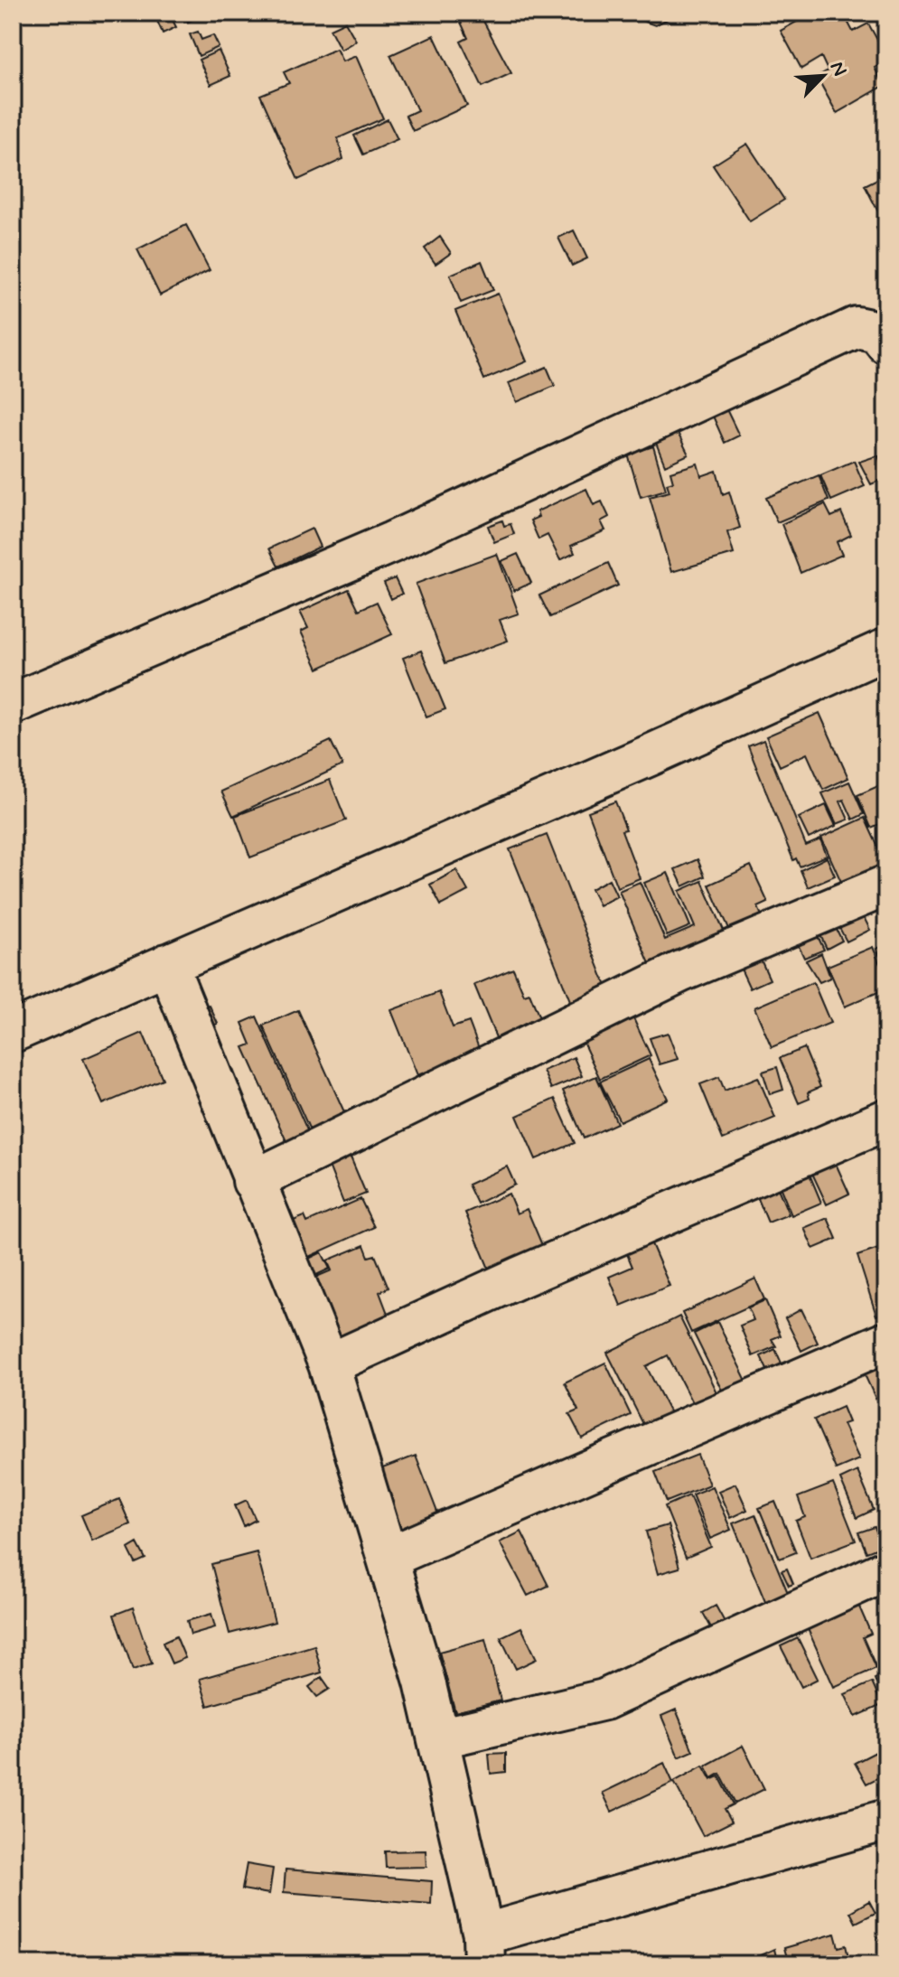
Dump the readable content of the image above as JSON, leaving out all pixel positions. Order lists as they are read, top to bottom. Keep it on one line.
{"north":"top right"}
